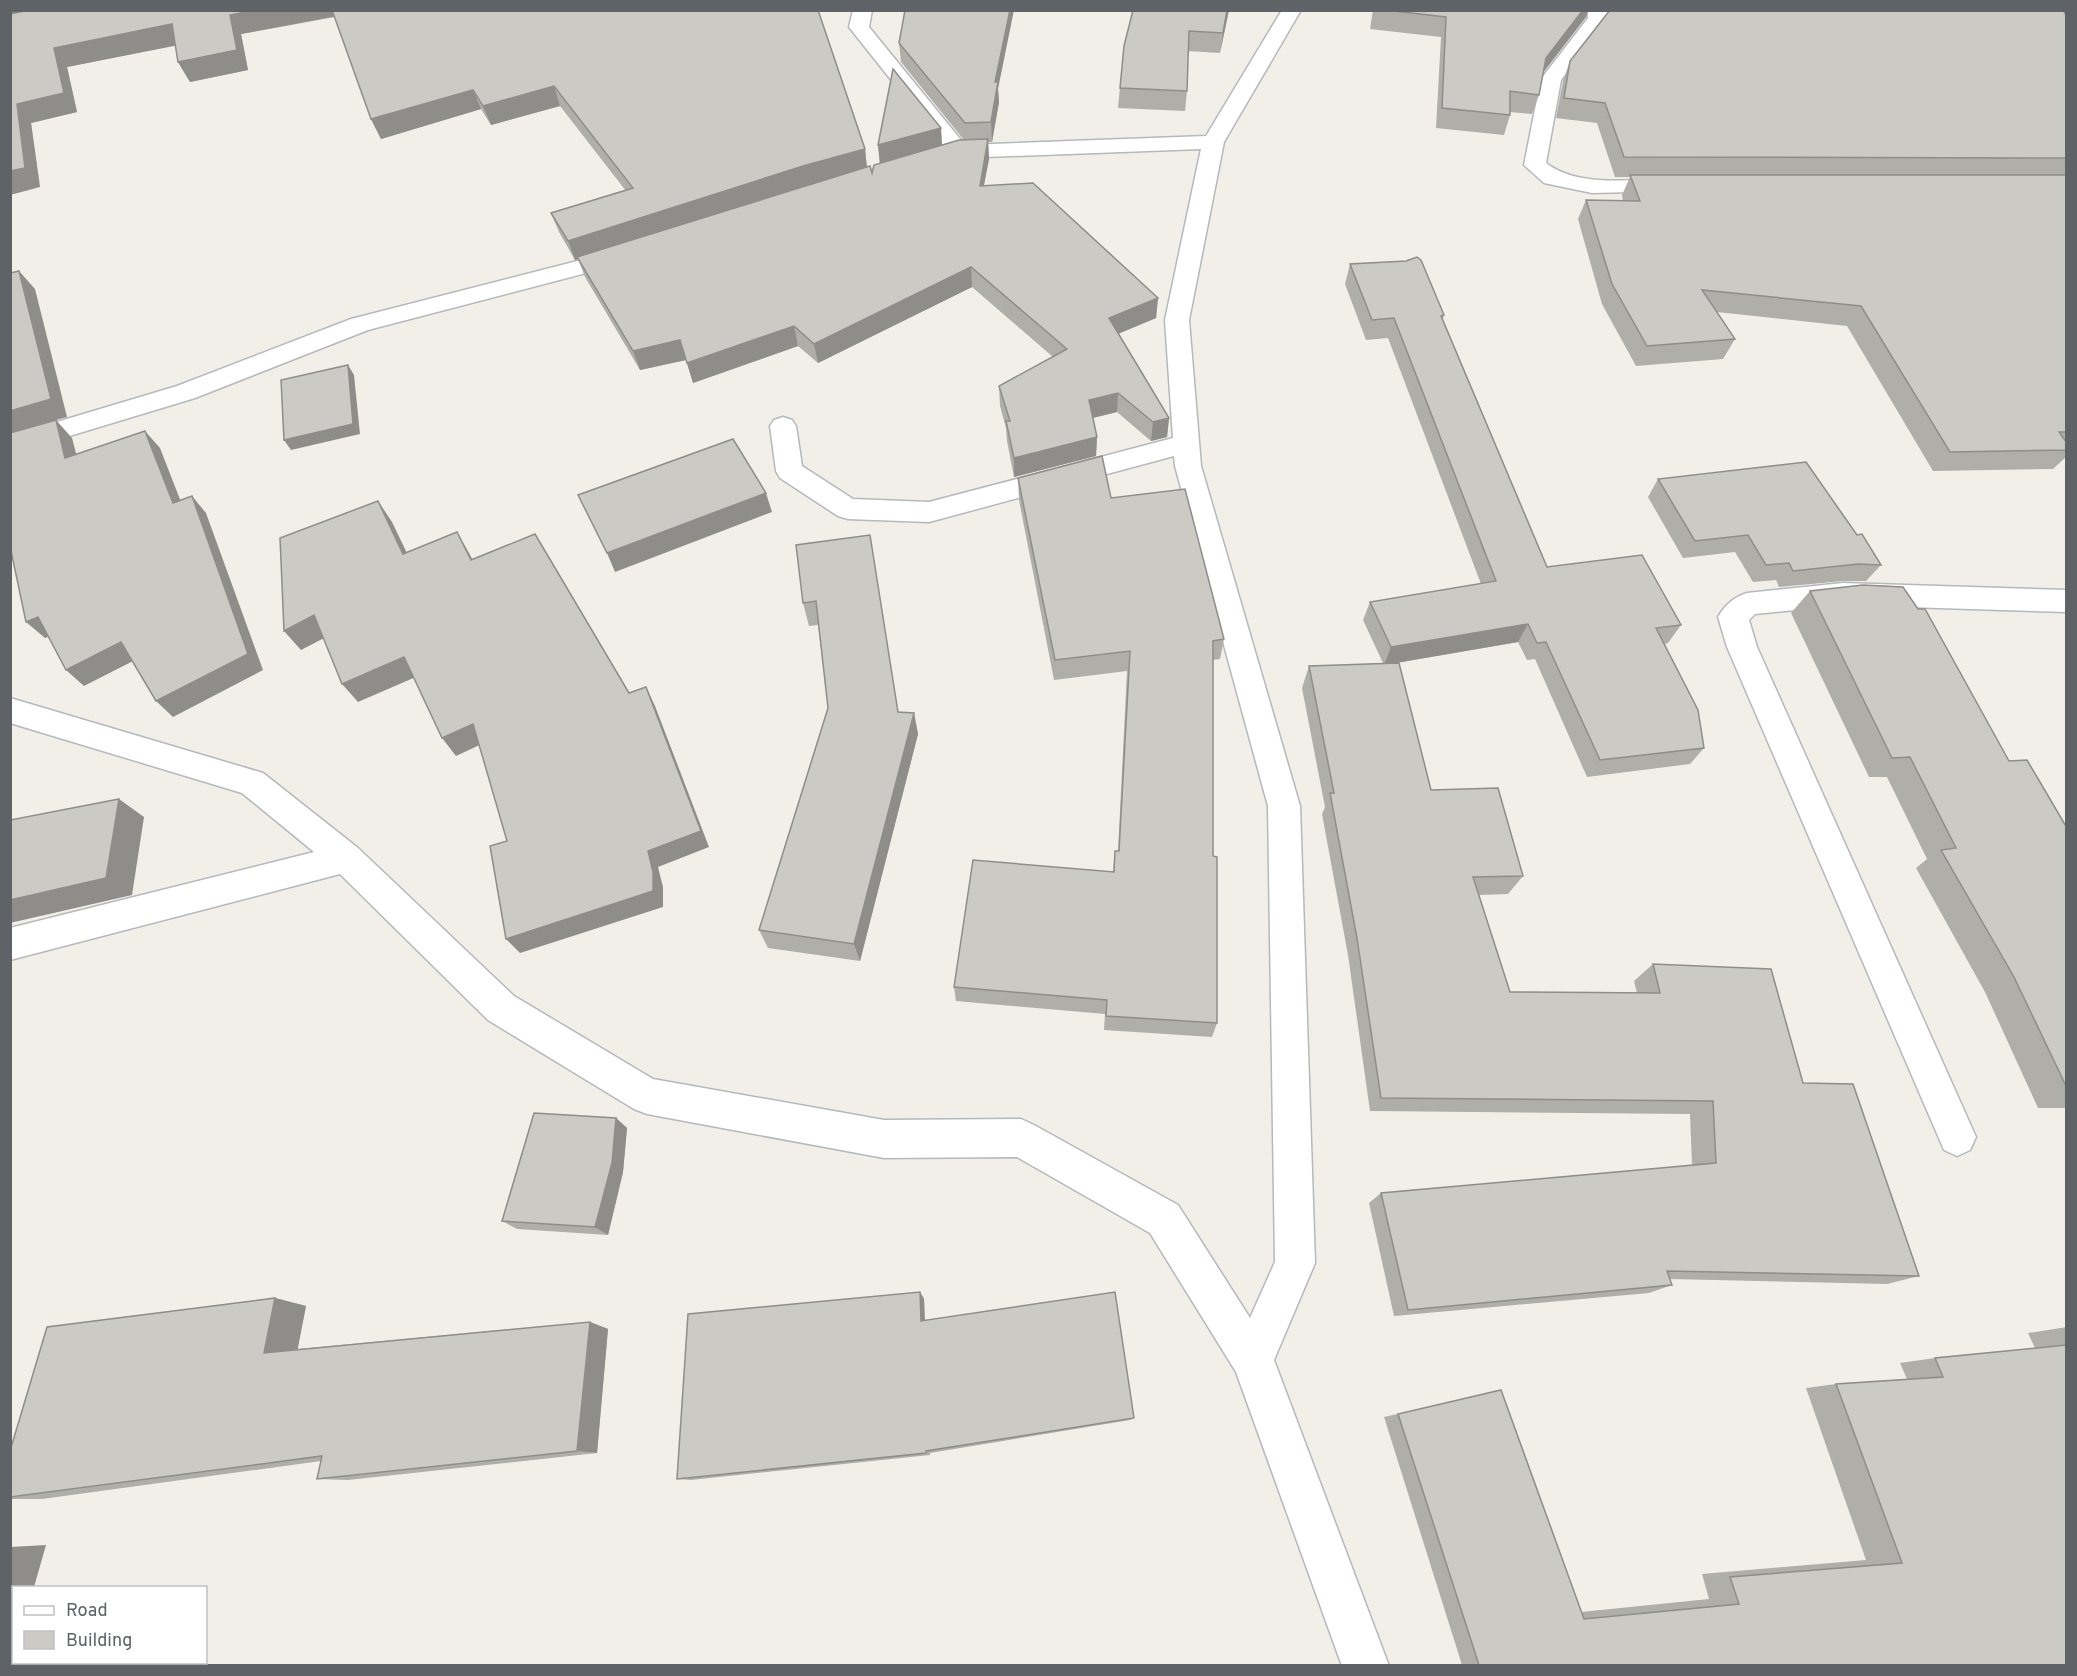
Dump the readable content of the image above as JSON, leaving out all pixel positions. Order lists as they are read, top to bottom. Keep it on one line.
{"legend":["Road","Building"]}
